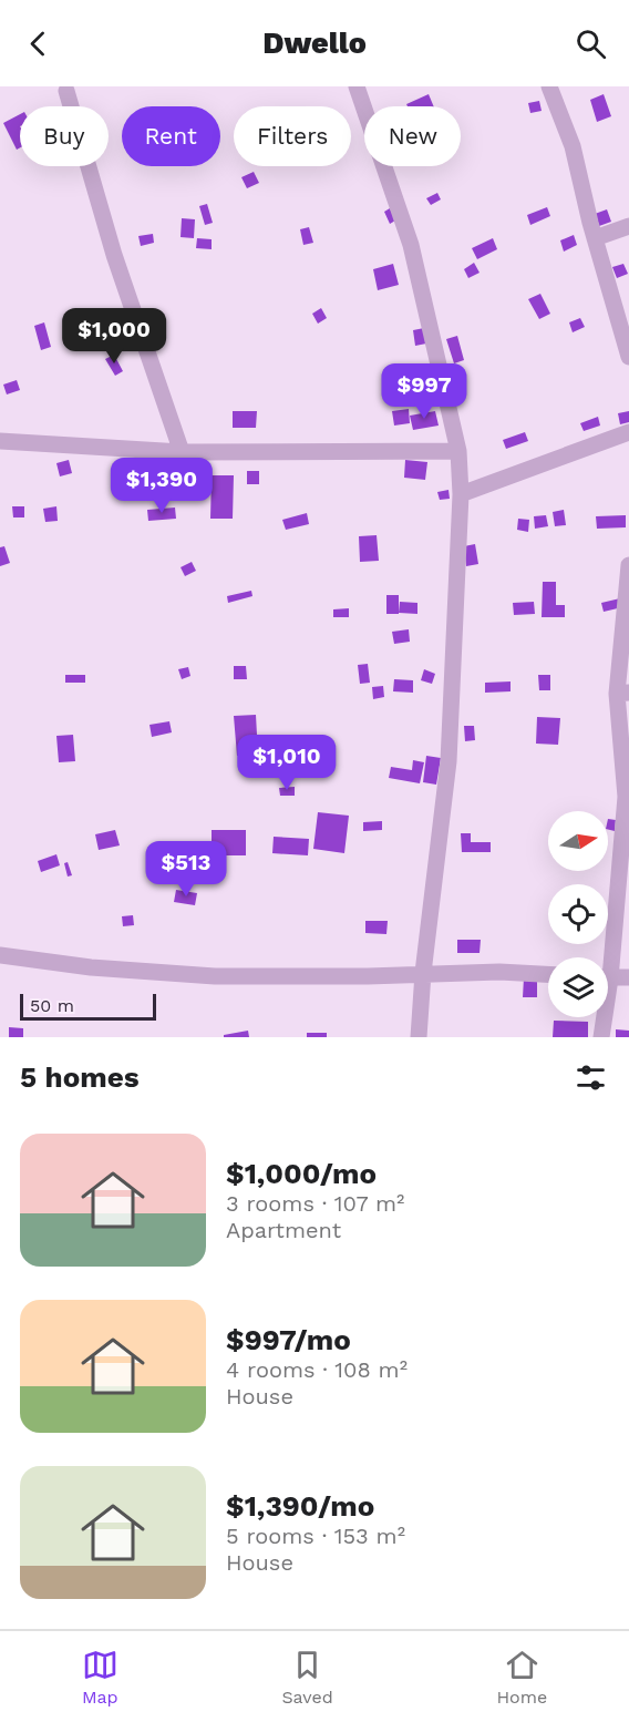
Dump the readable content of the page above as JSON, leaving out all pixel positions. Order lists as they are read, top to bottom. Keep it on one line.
{"scale_bar":"50 m","north":"right","page":{"header":"Dwello","chip":["Buy","Rent","Filters","New"],"price":["$1,000","$997","$1,390","$1,010","$513"],"scale":"50 m","heading":"5 homes","list":[{"name":"$1,000/mo","note":"3 rooms · 107 m² · Apartment"},{"name":"$997/mo","note":"4 rooms · 108 m² · House"},{"name":"$1,390/mo","note":"5 rooms · 153 m² · House"}],"tabs":["Map","Saved","Home"]}}
